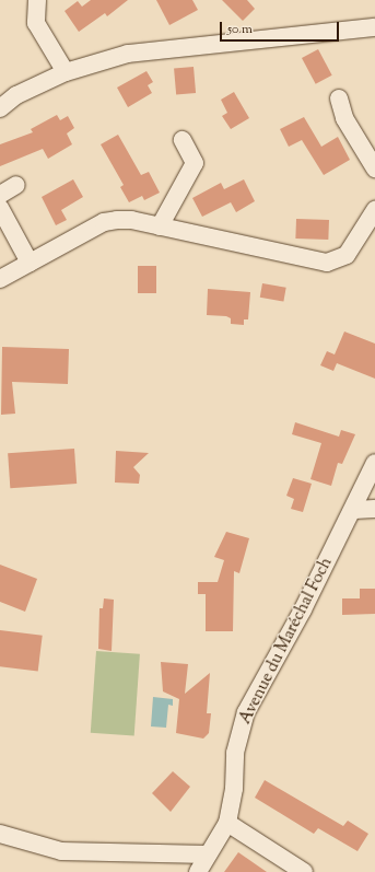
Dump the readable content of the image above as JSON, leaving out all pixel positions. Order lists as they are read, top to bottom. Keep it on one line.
{"streets":{"street":["Avenue du Maréchal Foch"]},"scale_bar":"50 m"}
